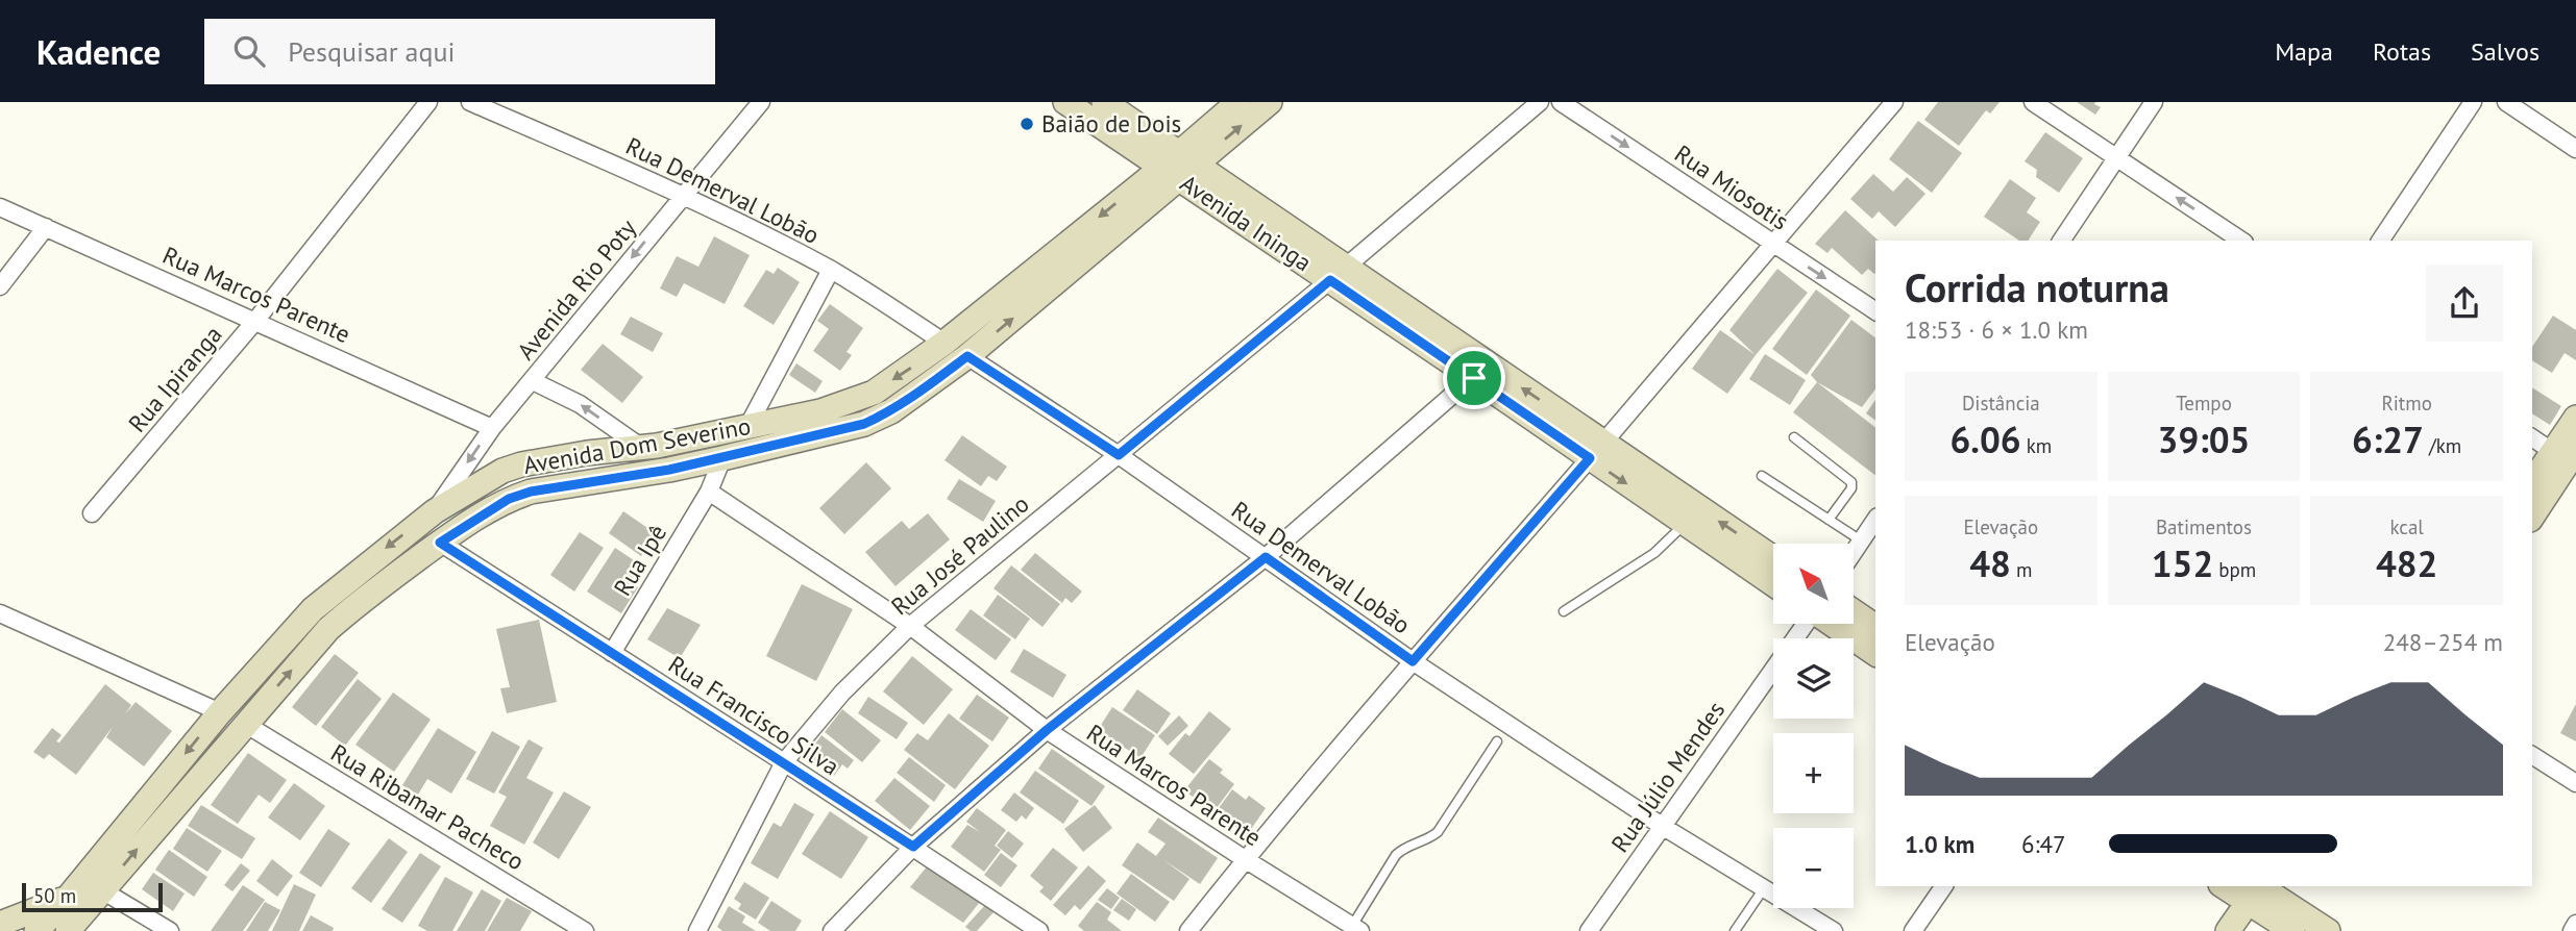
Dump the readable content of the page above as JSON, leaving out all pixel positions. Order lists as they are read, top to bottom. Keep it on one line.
{"streets":{"main road":["Avenida Ininga","Avenida Dom Severino"],"street":["Rua Miosotis","Rua Demerval Lobão","Avenida Rio Poty","Rua Marcos Parente","Rua Ipiranga","Rua José Paulino","Rua Ipê","Rua Francisco Silva","Rua Júlio Mendes","Rua Ribamar Pacheco"]},"crossings":[["Rua Demerval Lobão","Avenida Rio Poty"],["Rua Demerval Lobão","Avenida Dom Severino"],["Rua Demerval Lobão","Rua José Paulino"],["Rua Demerval Lobão","Rua Júlio Mendes"],["Avenida Ininga","Avenida Dom Severino"],["Avenida Ininga","Rua José Paulino"],["Avenida Rio Poty","Rua Marcos Parente"],["Avenida Rio Poty","Avenida Dom Severino"],["Rua Marcos Parente","Rua Ipiranga"],["Rua Marcos Parente","Rua José Paulino"],["Rua Marcos Parente","Rua Ipê"],["Avenida Dom Severino","Rua Francisco Silva"],["Avenida Dom Severino","Rua Ribamar Pacheco"],["Rua José Paulino","Rua Francisco Silva"],["Rua Ipê","Rua Francisco Silva"]],"one_way":["Rua Miosotis","Avenida Rio Poty"],"places":["Baião de Dois"],"scale_bar":"50 m","north":"top left","page":{"header":"Kadence","search":"Pesquisar aqui","nav":["Mapa","Rotas","Salvos"],"heading":["Corrida noturna","18:53 · 6 × 1.0 km"],"stats":[["Distância","6.06 km"],["Tempo","39:05"],["Ritmo","6:27 /km"],["Elevação","48 m"],["Batimentos","152 bpm"],["kcal","482"]],"map_buttons":["+","−"],"chart":["Elevação","248–254 m"],"list":[{"name":"1.0 km","note":"6:47"}],"scale":"50 m"}}
